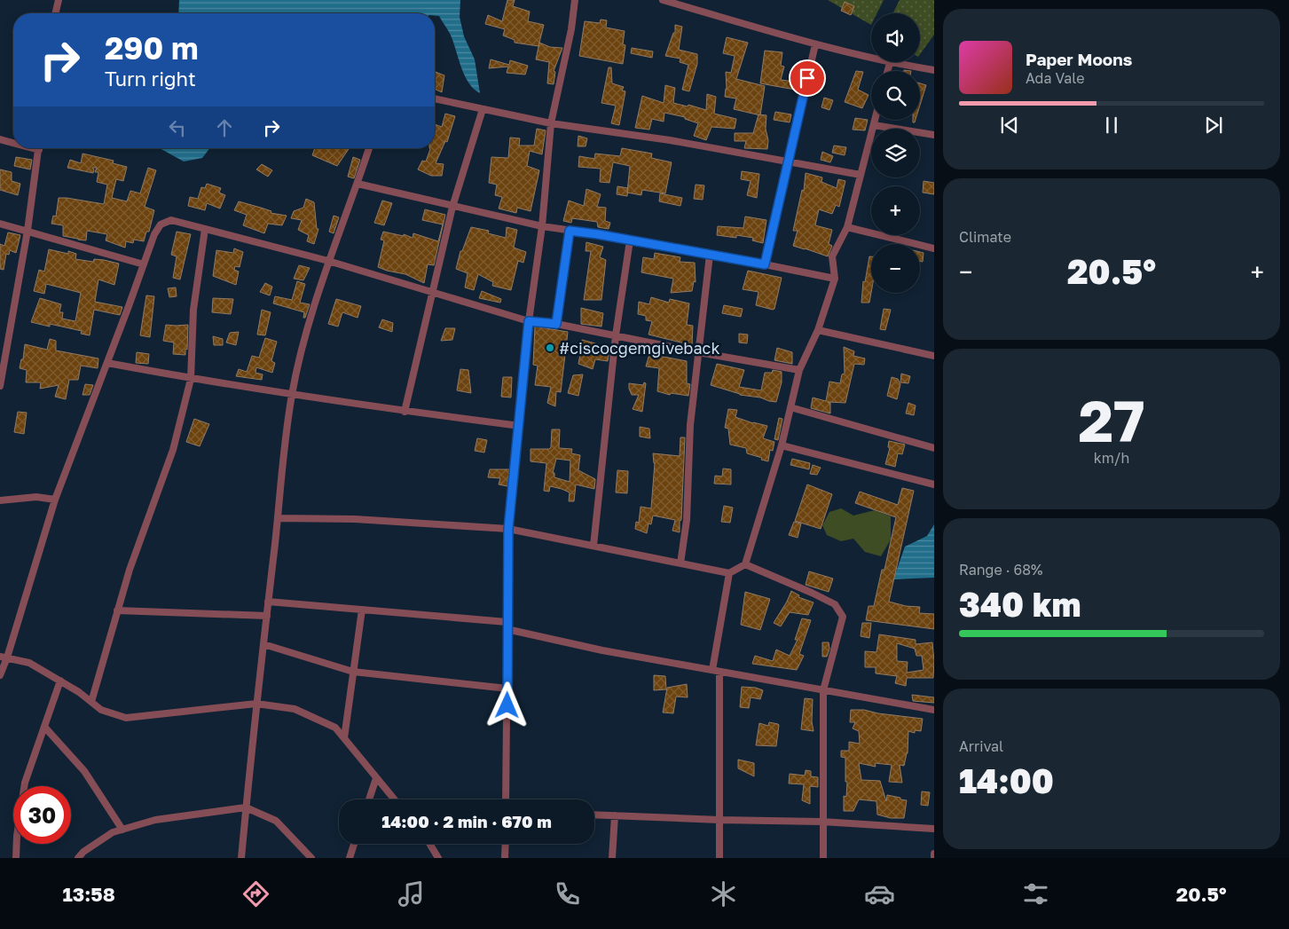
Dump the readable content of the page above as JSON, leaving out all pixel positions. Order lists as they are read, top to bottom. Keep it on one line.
{"places":["#ciscocgemgiveback"],"page":{"map_buttons":["+","−"],"turn":["290 m","Turn right"],"song":["Paper Moons","Ada Vale"],"tile":["Climate",["27","km/h"],["Range · 68%","340 km"],["Arrival","14:00"]],"heat":["−","20.5°","+"],"limit":"30","trip":"14:00 · 2 min · 670 m","tabs":["13:58","20.5°"]}}
